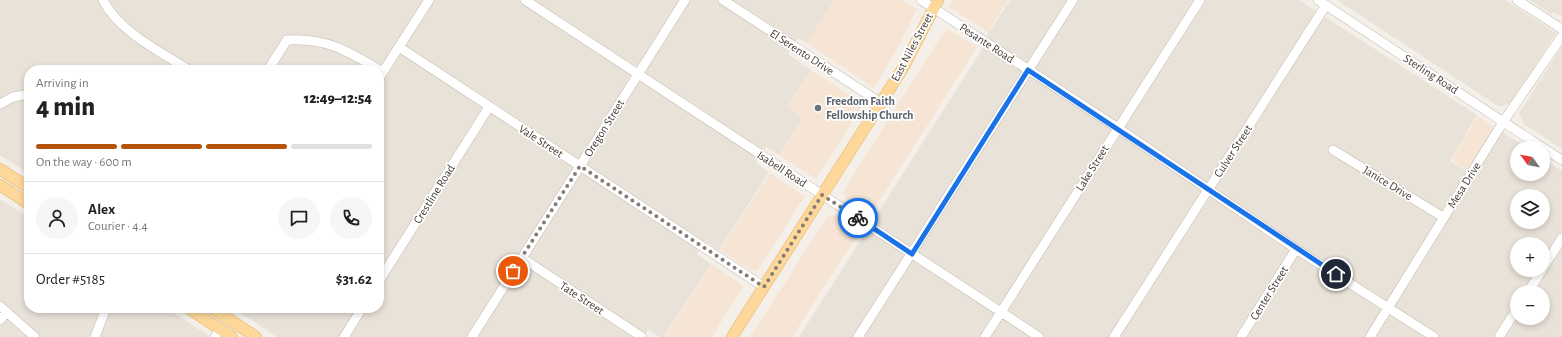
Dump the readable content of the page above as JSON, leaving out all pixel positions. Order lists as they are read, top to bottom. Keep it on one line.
{"streets":{"main road":["East Niles Street"],"street":["Pesante Road","El Serento Drive","Sterling Road","Oregon Street","Vale Street","Culver Street","Lake Street","Isabell Road","Janice Drive","Mesa Drive","Crestline Road","Center Street","Tate Street"]},"crossings":[["Pesante Road","East Niles Street"],["Pesante Road","Culver Street"],["Pesante Road","Lake Street"],["Pesante Road","Mesa Drive"],["Pesante Road","Center Street"],["East Niles Street","El Serento Drive"],["East Niles Street","Vale Street"],["East Niles Street","Isabell Road"],["Sterling Road","Culver Street"],["Sterling Road","Mesa Drive"],["Oregon Street","Vale Street"],["Oregon Street","Isabell Road"],["Oregon Street","Tate Street"],["Vale Street","Crestline Road"],["Lake Street","Isabell Road"],["Janice Drive","Mesa Drive"]],"places":["Freedom Faith Fellowship Church"],"north":"top left","page":{"heading":["4 min","Arriving in","12:49–12:54"],"panel":["Alex","Courier · 4.4","Order #5185","$31.62"],"bar":"On the way · 600 m","map_buttons":["+","−"]}}
